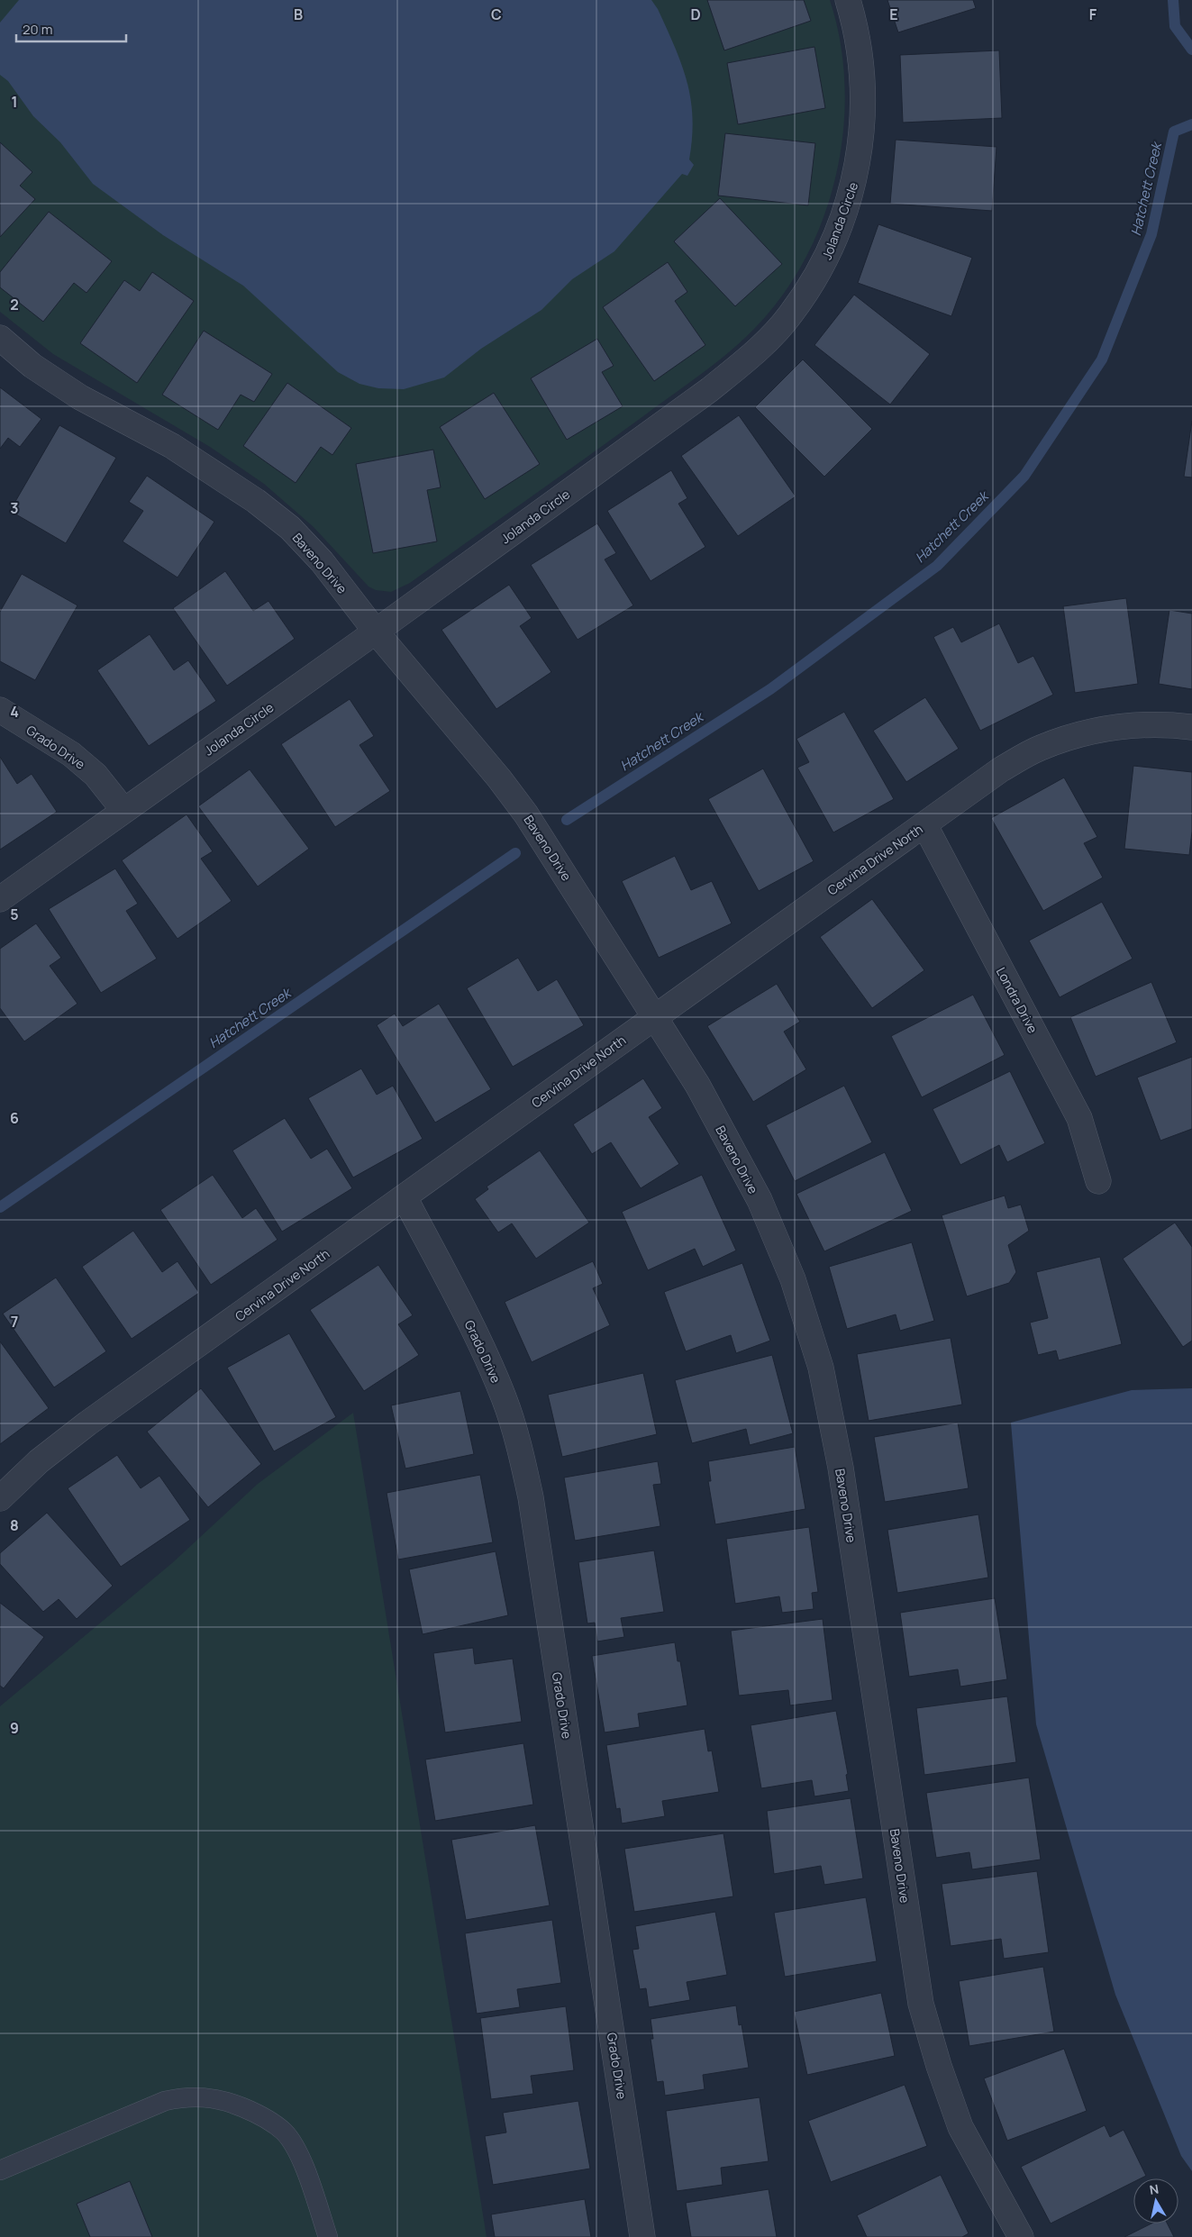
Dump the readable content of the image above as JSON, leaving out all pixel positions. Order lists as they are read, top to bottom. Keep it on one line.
{"streets":{"street":["Jolanda Circle","Baveno Drive","Grado Drive","Cervina Drive North","Londra Drive"]},"crossings":[["Jolanda Circle","Baveno Drive"],["Jolanda Circle","Grado Drive"],["Baveno Drive","Cervina Drive North"],["Grado Drive","Cervina Drive North"],["Cervina Drive North","Londra Drive"]],"water":["Hatchett Creek"],"scale_bar":"20 m","north":"top","grid":{"columns":["B","C","D","E","F"],"rows":["1","2","3","4","5","6","7","8","9"]}}
